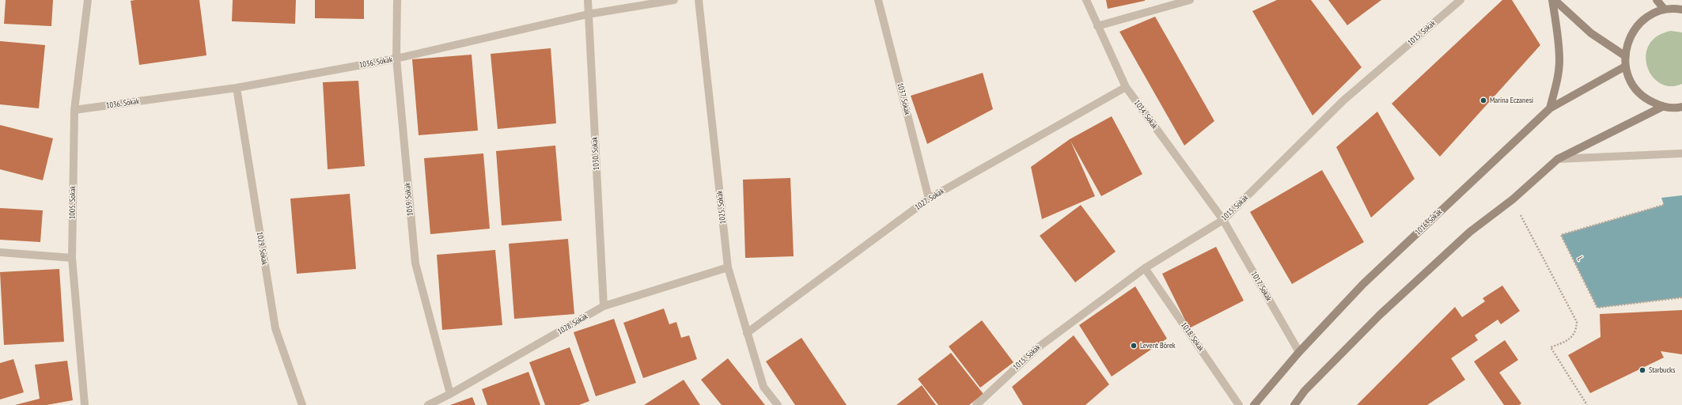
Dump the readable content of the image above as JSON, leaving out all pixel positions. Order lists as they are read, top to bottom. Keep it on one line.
{"streets":{"main road":["1016. Sokak"],"street":["1015. Sokak","1036. Sokak","1037. Sokak","1034. Sokak","1030. Sokak","1059. Sokak","1027. Sokak","1005. Sokak","1025. Sokak","1029. Sokak","1017. Sokak","1028. Sokak","1018. Sokak"],"path":["L"]},"crossings":[["1015. Sokak","1034. Sokak"],["1015. Sokak","1017. Sokak"],["1015. Sokak","1018. Sokak"],["1036. Sokak","1030. Sokak"],["1036. Sokak","1059. Sokak"],["1036. Sokak","1005. Sokak"],["1036. Sokak","1029. Sokak"],["1037. Sokak","1027. Sokak"],["1034. Sokak","1027. Sokak"],["1034. Sokak","1017. Sokak"],["1030. Sokak","1028. Sokak"],["1059. Sokak","1028. Sokak"],["1027. Sokak","1025. Sokak"],["1025. Sokak","1028. Sokak"],["1016. Sokak","1017. Sokak"]],"places":["Marina Eczanesi","Levent Börek","Starbucks"]}
